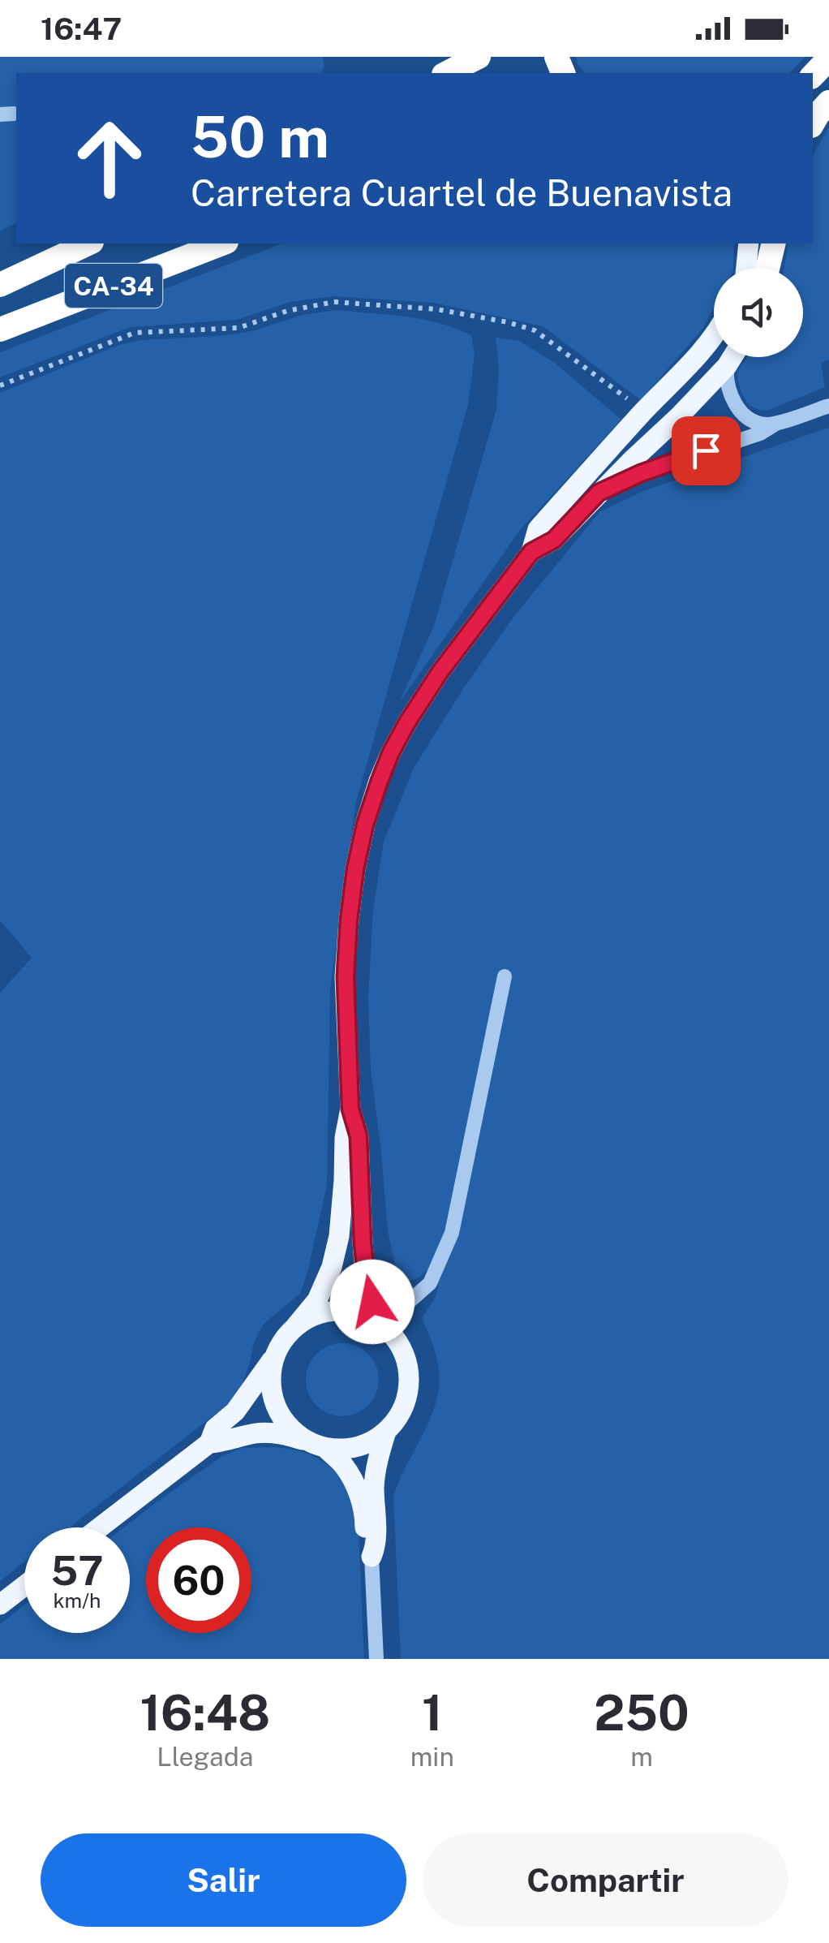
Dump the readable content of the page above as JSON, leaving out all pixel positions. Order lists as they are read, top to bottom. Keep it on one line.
{"streets":{"highway":["CA-34"]},"page":{"status":"16:47","turn":["50 m","Carretera Cuartel de Buenavista"],"speed":"57 km/h","limit":"60","eta":["16:48","Llegada","1","min","250","m"],"buttons":["Salir","Compartir"]}}
